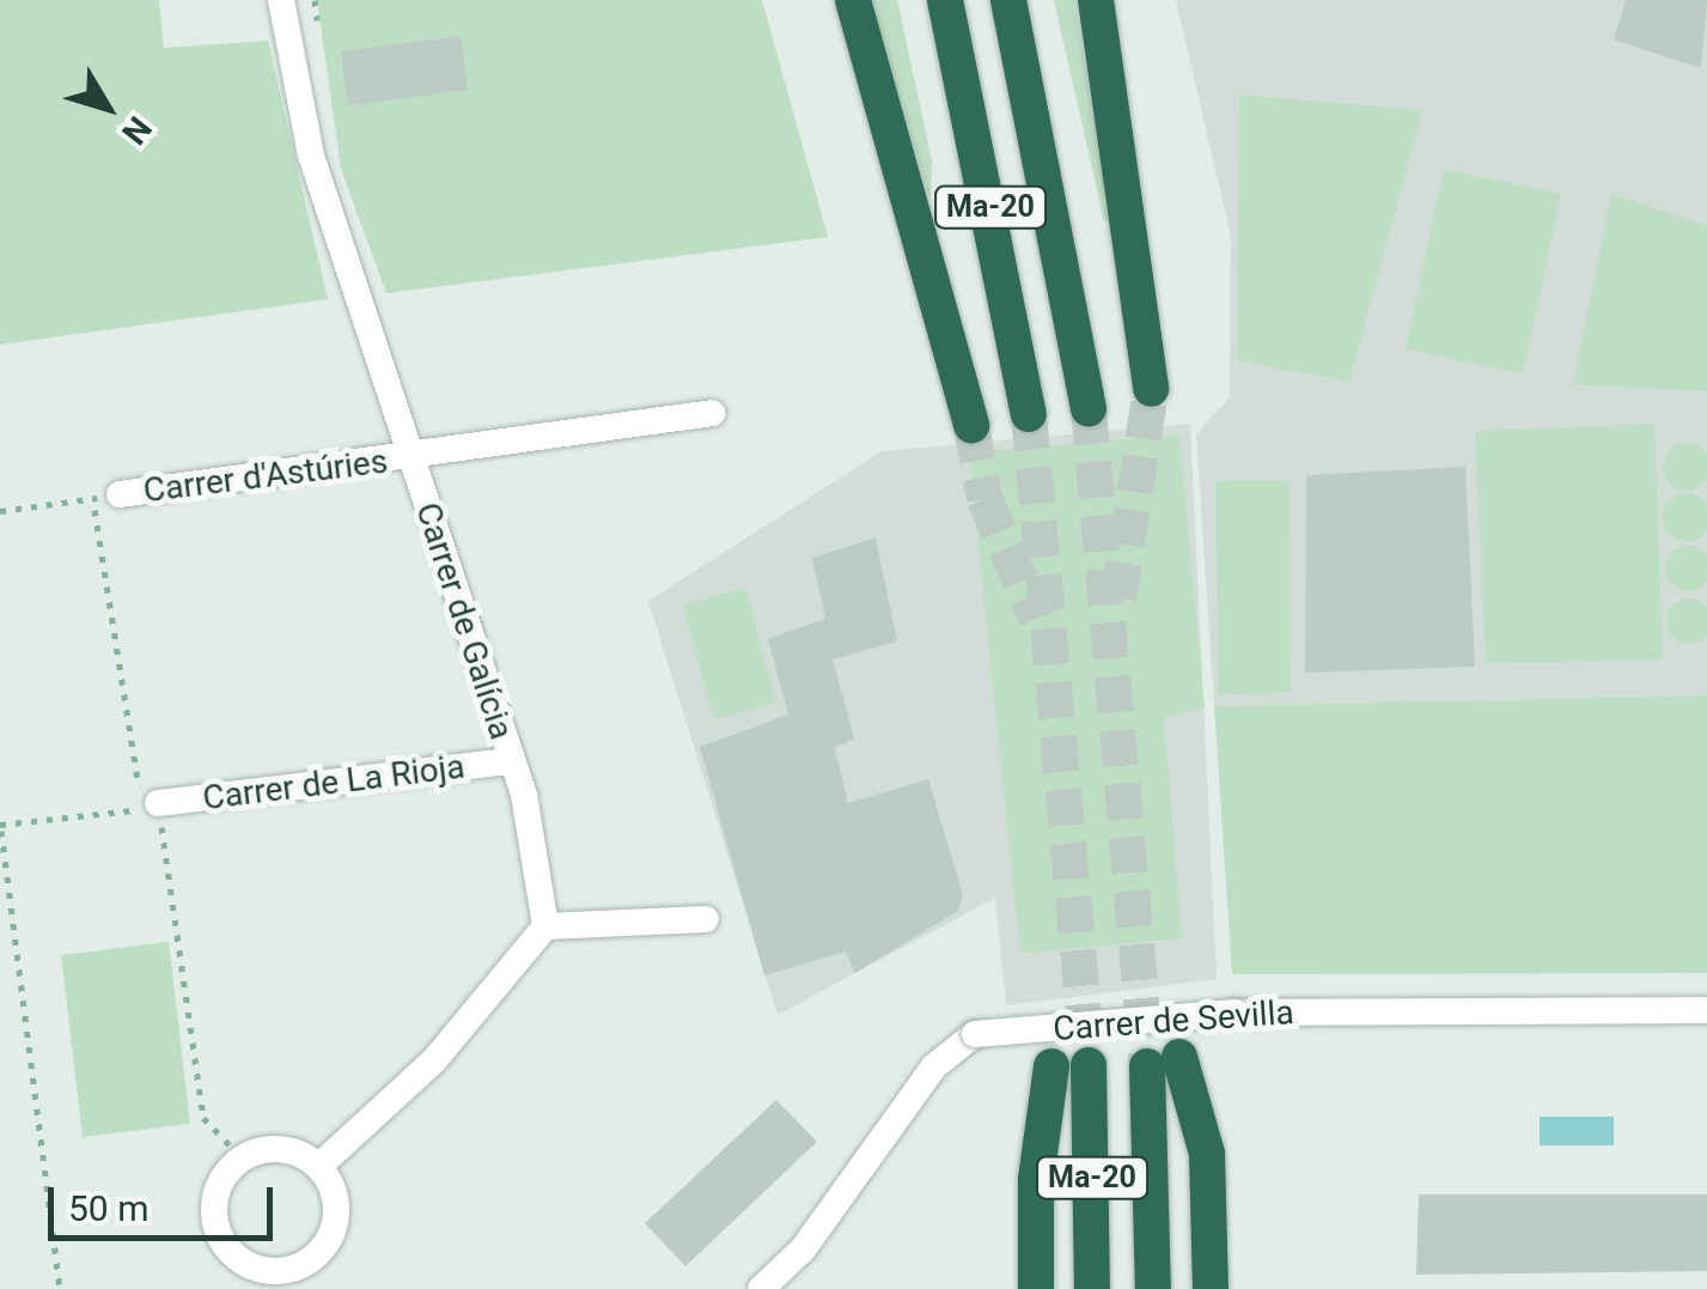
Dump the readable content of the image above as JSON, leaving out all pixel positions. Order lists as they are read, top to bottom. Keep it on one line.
{"streets":{"highway":["Ma-20"],"street":["Carrer d'Astúries","Carrer de Galícia","Carrer de La Rioja","Carrer de Sevilla"]},"crossings":[["Carrer d'Astúries","Carrer de Galícia"],["Carrer de Galícia","Carrer de La Rioja"]],"scale_bar":"50 m","north":"bottom right"}
